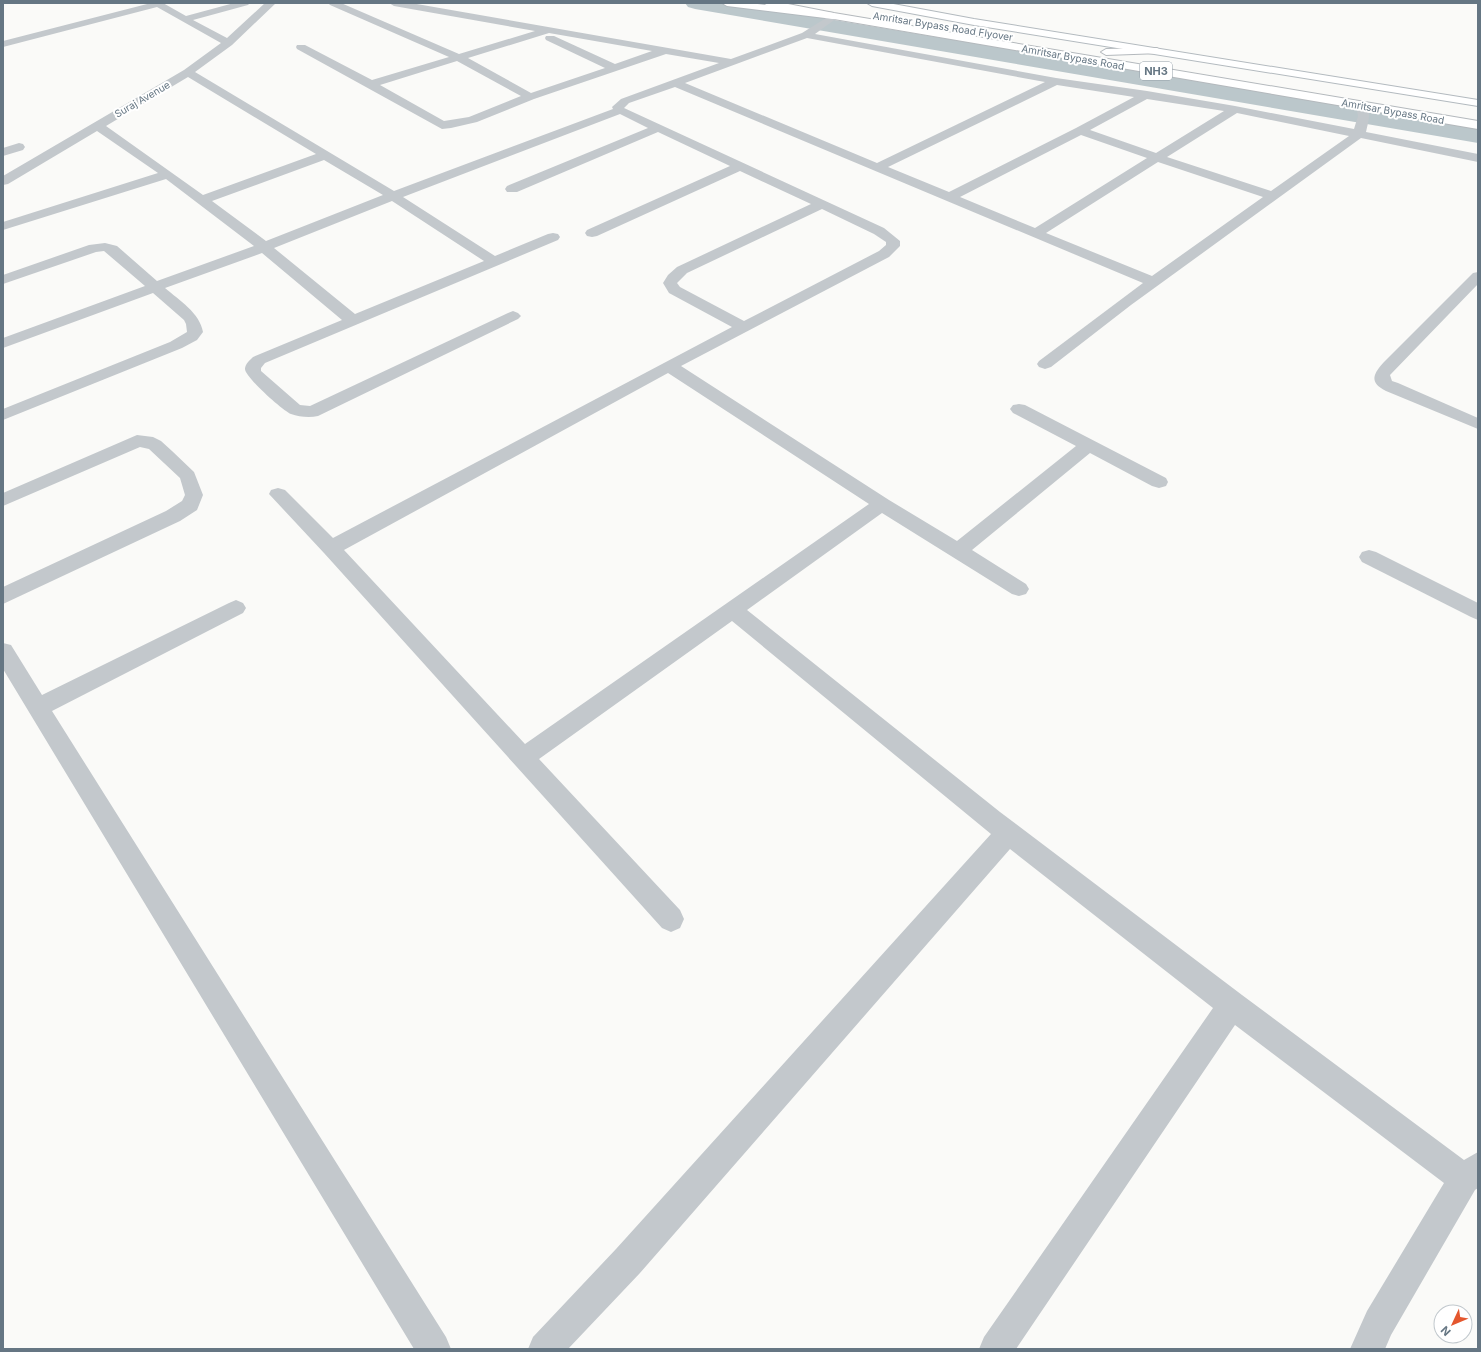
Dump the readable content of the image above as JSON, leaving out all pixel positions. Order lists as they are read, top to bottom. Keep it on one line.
{"streets":{"main road":["Amritsar Bypass Road Flyover","Amritsar Bypass Road","NH3"],"street":["Suraj Avenue"]},"crossings":[["Amritsar Bypass Road Flyover","Amritsar Bypass Road"],["Amritsar Bypass Road","NH3"]],"north":"bottom left"}
